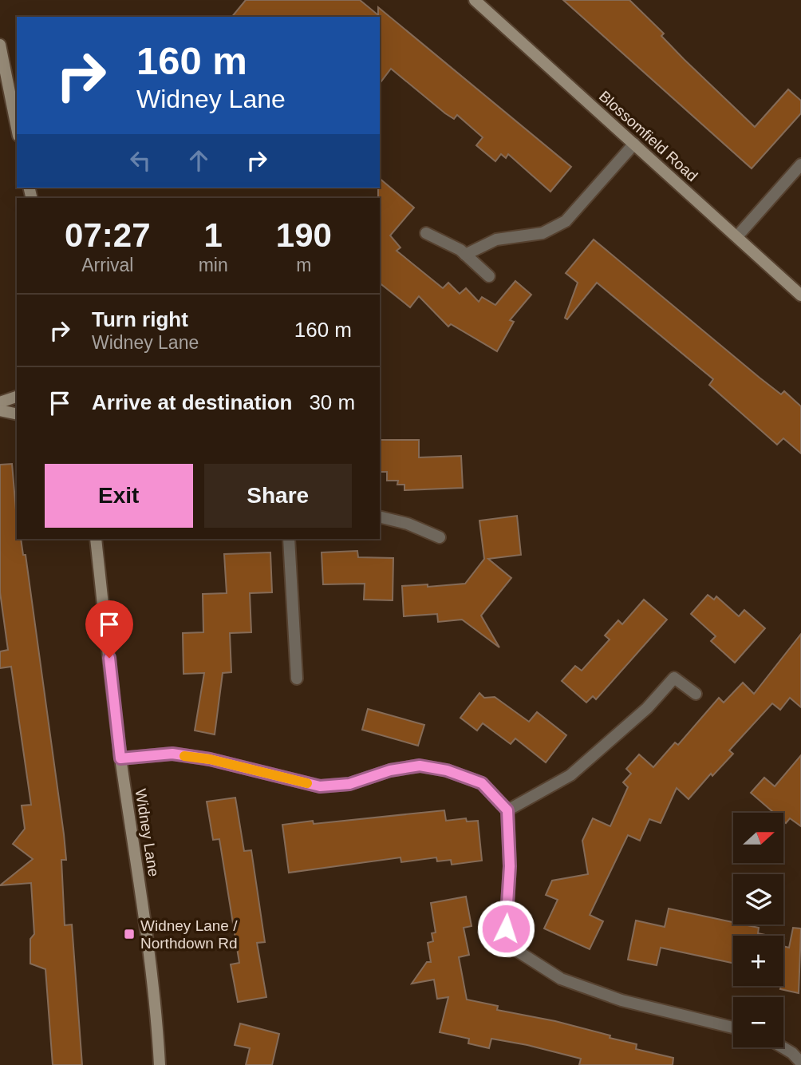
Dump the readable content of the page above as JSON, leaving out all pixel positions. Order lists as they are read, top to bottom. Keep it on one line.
{"streets":{"street":["Blossomfield Road","Widney Lane"]},"places":{"transit":["Widney Lane / Northdown Rd"]},"north":"right","page":{"turn":["160 m","Widney Lane"],"eta":["07:27","Arrival","1","min","190","m"],"list":[{"name":"Turn right","note":"Widney Lane","value":"160 m"},{"name":"Arrive at destination","value":"30 m"}],"buttons":["Exit","Share"],"map_buttons":["+","−"]}}
